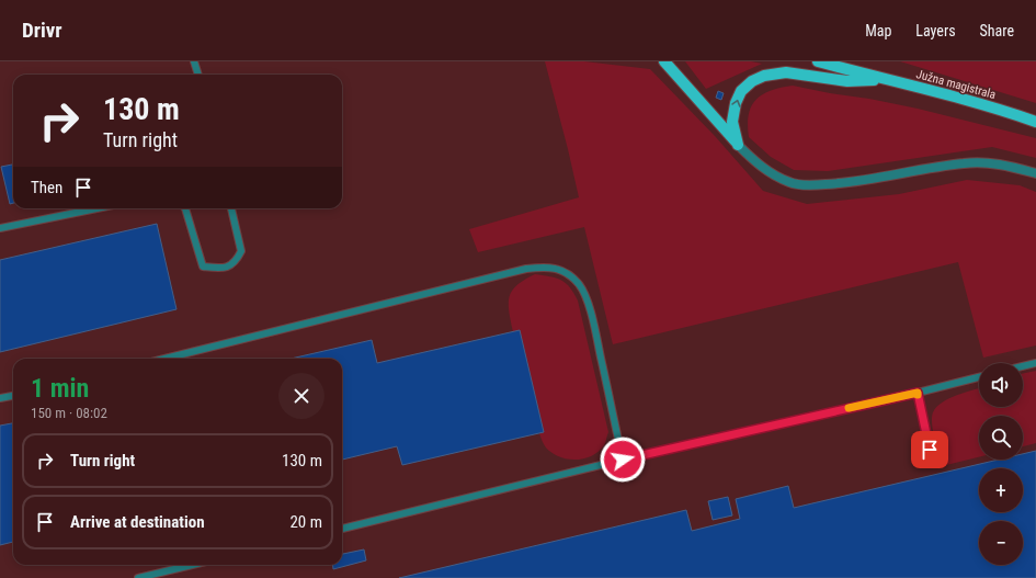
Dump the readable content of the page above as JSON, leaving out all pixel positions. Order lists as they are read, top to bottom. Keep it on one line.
{"streets":{"main road":["Južna magistrala"]},"page":{"header":"Drivr","nav":["Map","Layers","Share"],"turn":["130 m","Turn right"],"then":"Then","heading":["1 min","150 m · 08:02"],"map_buttons":["+","−"],"list":[{"name":"Turn right","value":"130 m"},{"name":"Arrive at destination","value":"20 m"}]}}
